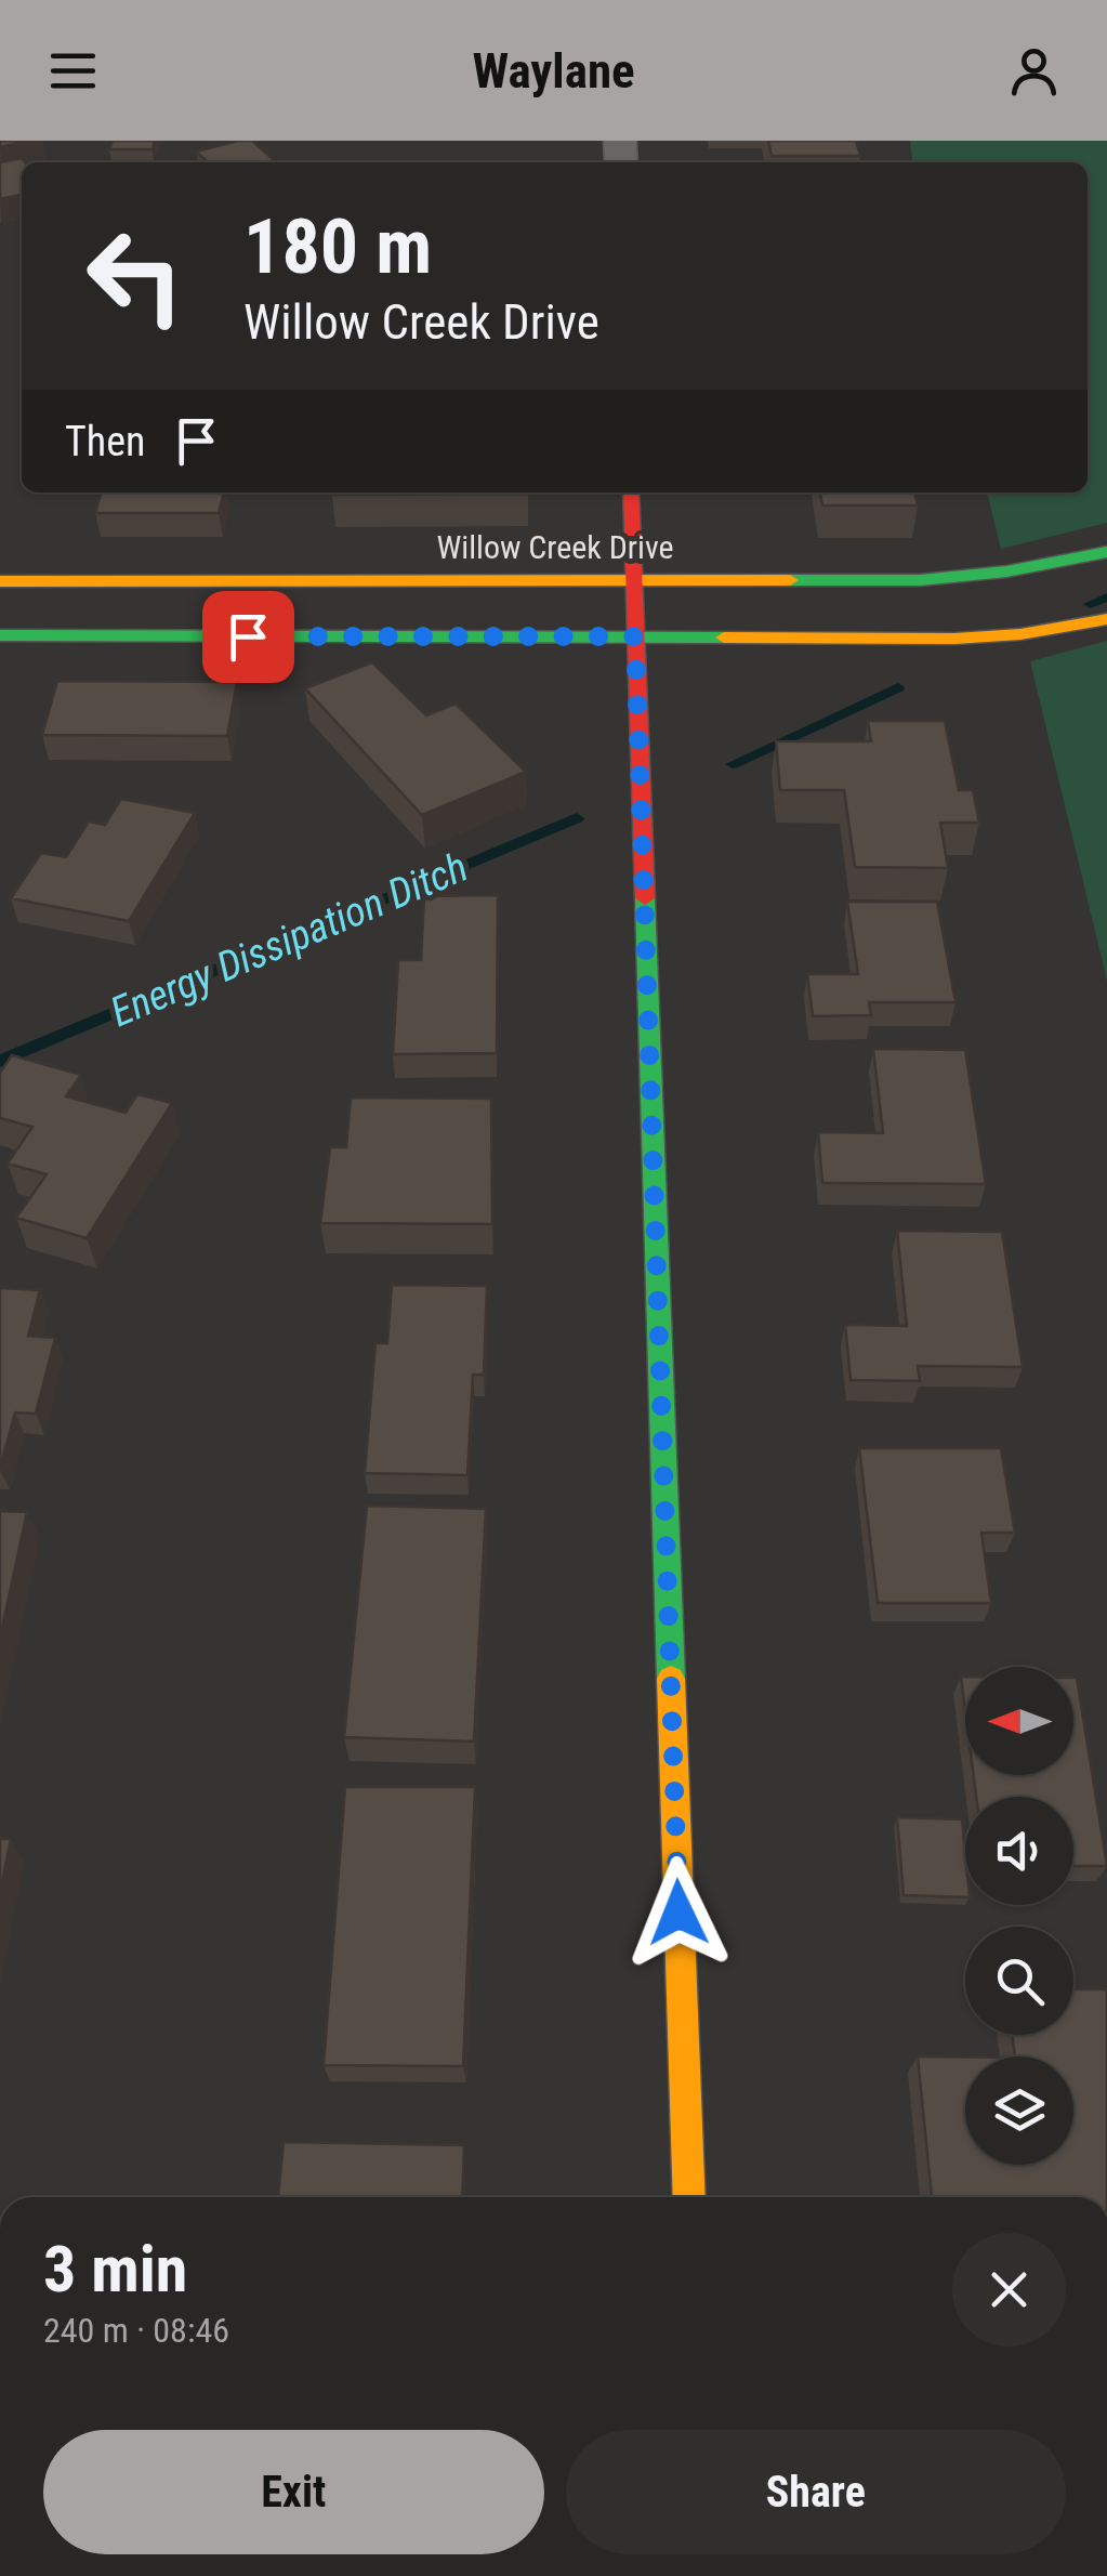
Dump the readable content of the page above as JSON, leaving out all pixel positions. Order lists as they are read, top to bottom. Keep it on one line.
{"streets":{"street":["Willow Creek Drive"]},"water":["Energy Dissipation Ditch"],"north":"left","page":{"header":"Waylane","turn":["180 m","Willow Creek Drive"],"then":"Then","heading":["3 min","240 m · 08:46"],"buttons":["Exit","Share"]}}
